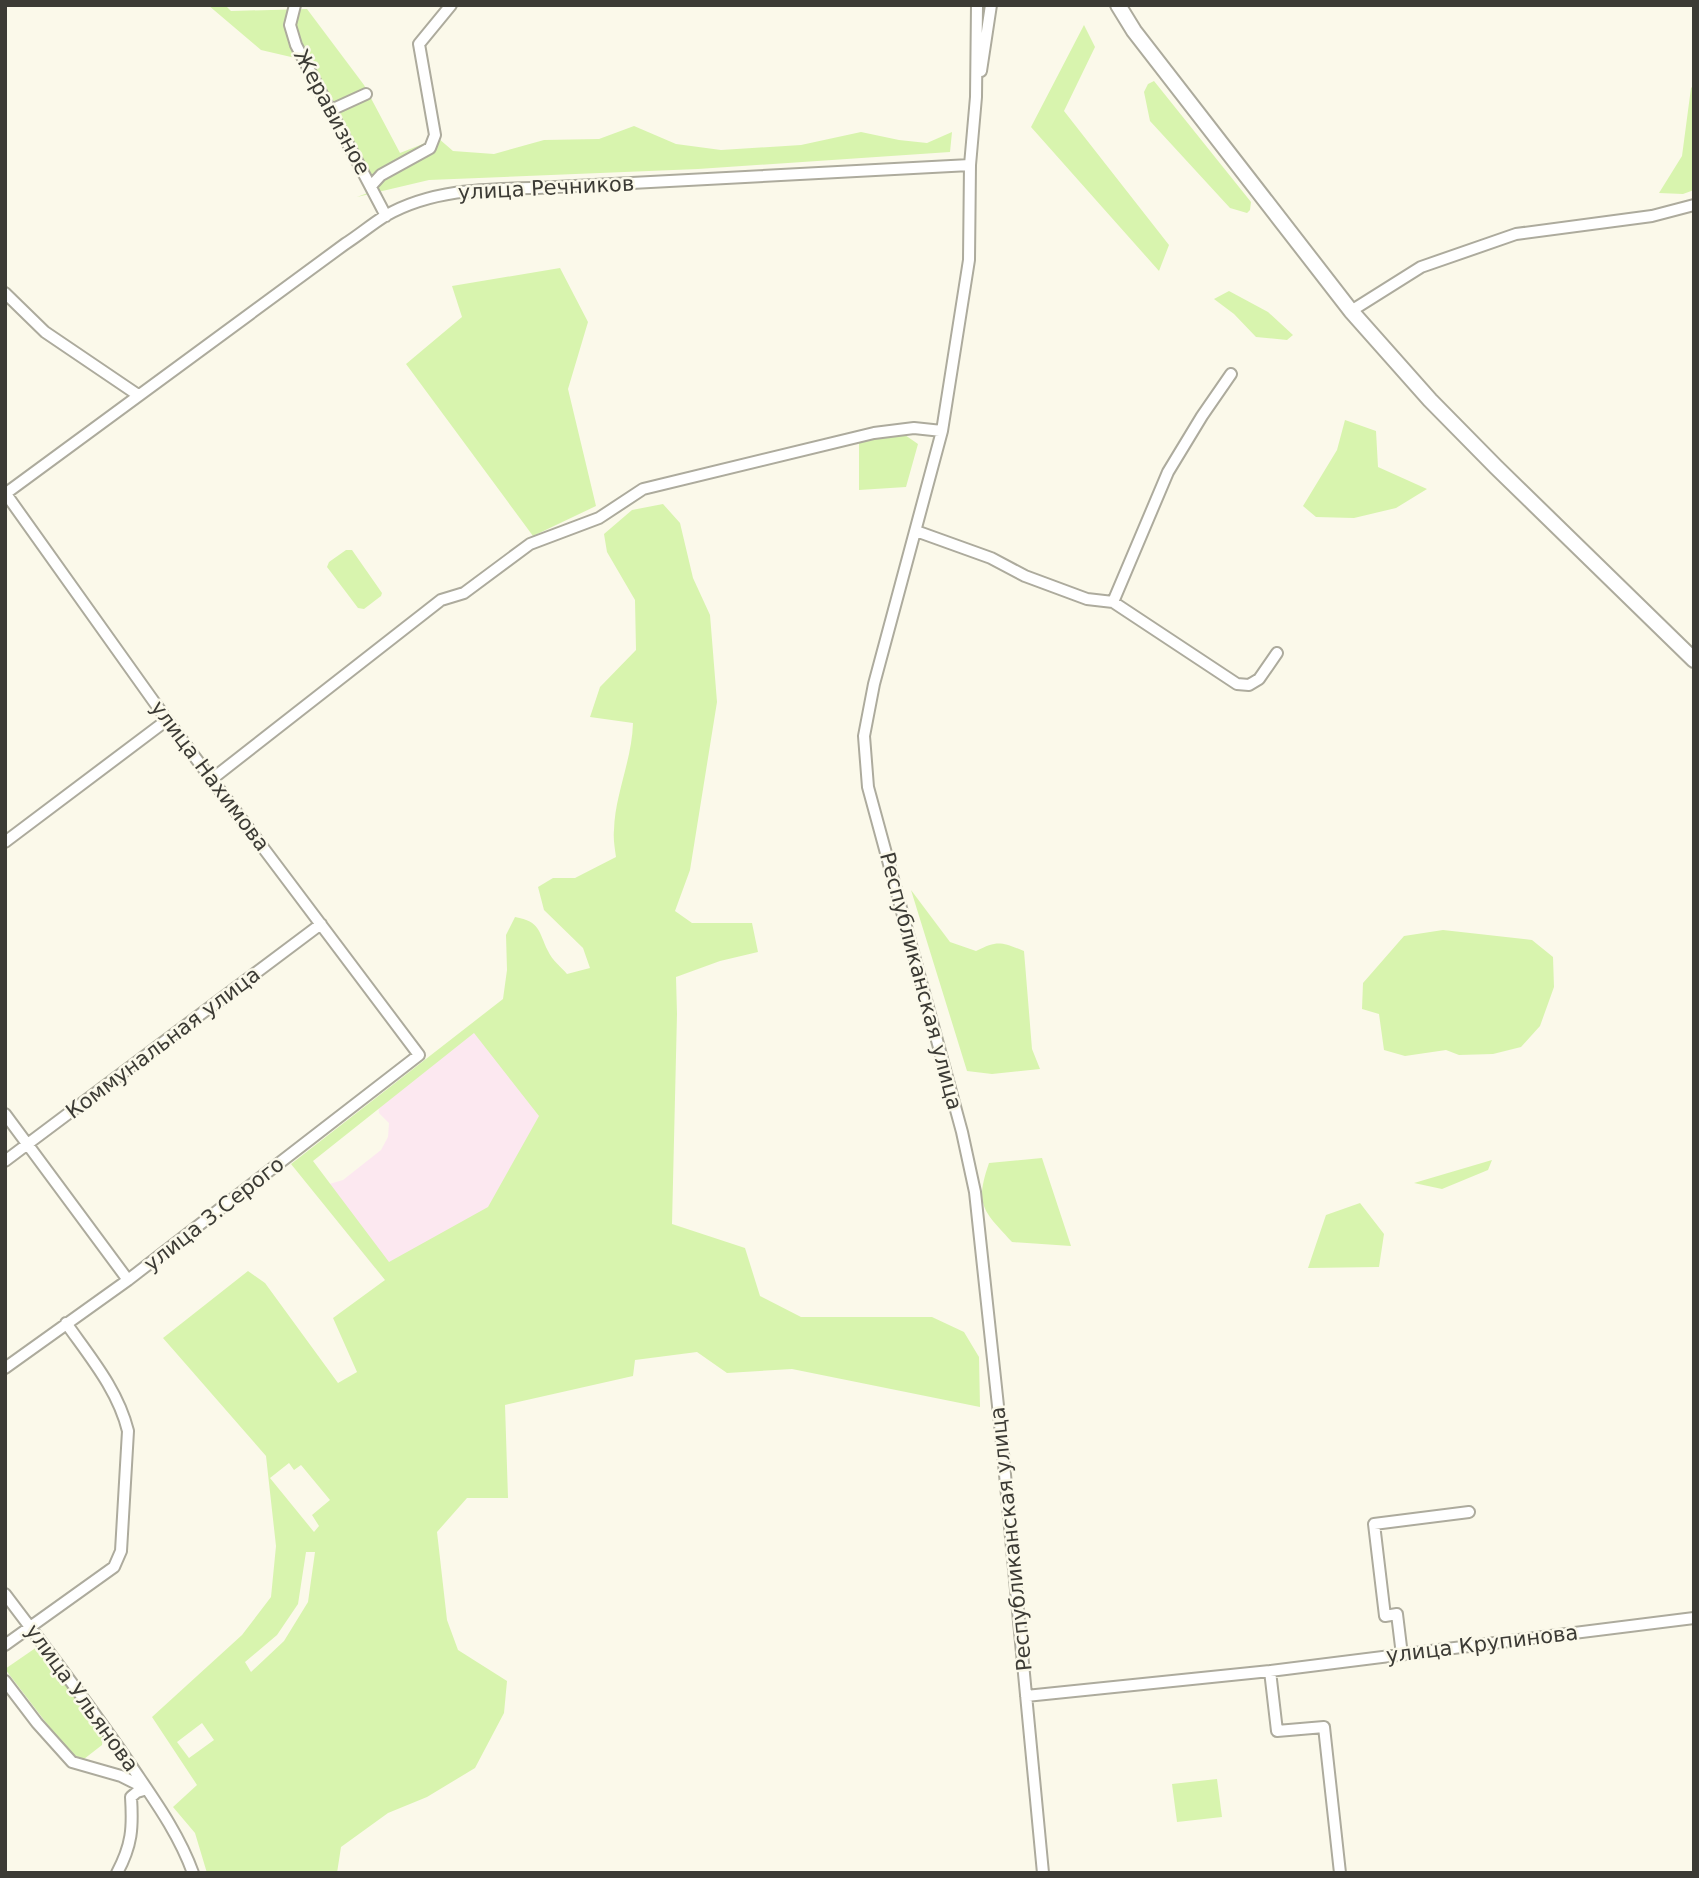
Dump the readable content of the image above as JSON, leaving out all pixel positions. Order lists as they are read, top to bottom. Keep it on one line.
{"streets":{"street":["Жеравизное","улица Речников","улица Нахимова","Республиканская улица","Коммунальная улица","улица З.Серого","улица Крупинова","улица Ульянова"]},"crossings":[["Жеравизное","улица Речников"],["улица Речников","улица Нахимова"],["улица Речников","Республиканская улица"],["улица Нахимова","Коммунальная улица"],["улица Нахимова","улица З.Серого"],["Республиканская улица","улица Крупинова"]]}
